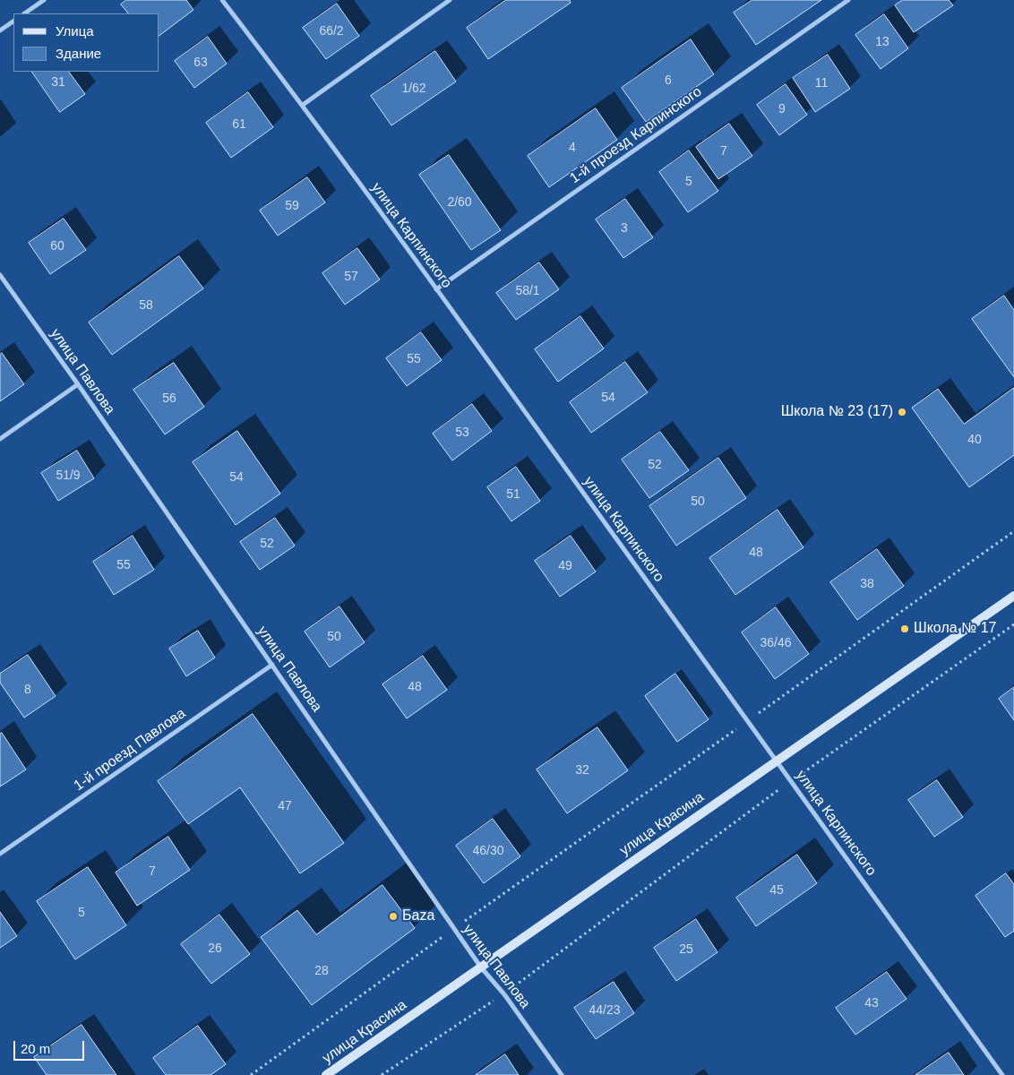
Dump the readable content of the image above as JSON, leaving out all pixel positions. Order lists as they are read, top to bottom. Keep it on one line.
{"streets":{"main road":["улица Красина"],"street":["1-й проезд Карпинского","улица Карпинского","улица Павлова","1-й проезд Павлова"]},"crossings":[["1-й проезд Карпинского","улица Карпинского"],["улица Карпинского","улица Красина"],["улица Павлова","1-й проезд Павлова"],["улица Павлова","улица Красина"]],"places":["Школа № 23 (17)","Школа № 17","Баza"],"house_numbers":["66/2","13","63","6","31","11","1/62","9","61","4","7","5","2/60","59","3","60","57","58/1","58","55","54","56","53","40","52","51/9","54","51","50","52","48","55","49","38","50","36/46","48","8","32","47","46/30","7","45","5","26","25","28","43","44/23"],"legend":["Улица","Здание"],"scale_bar":"20 m"}
